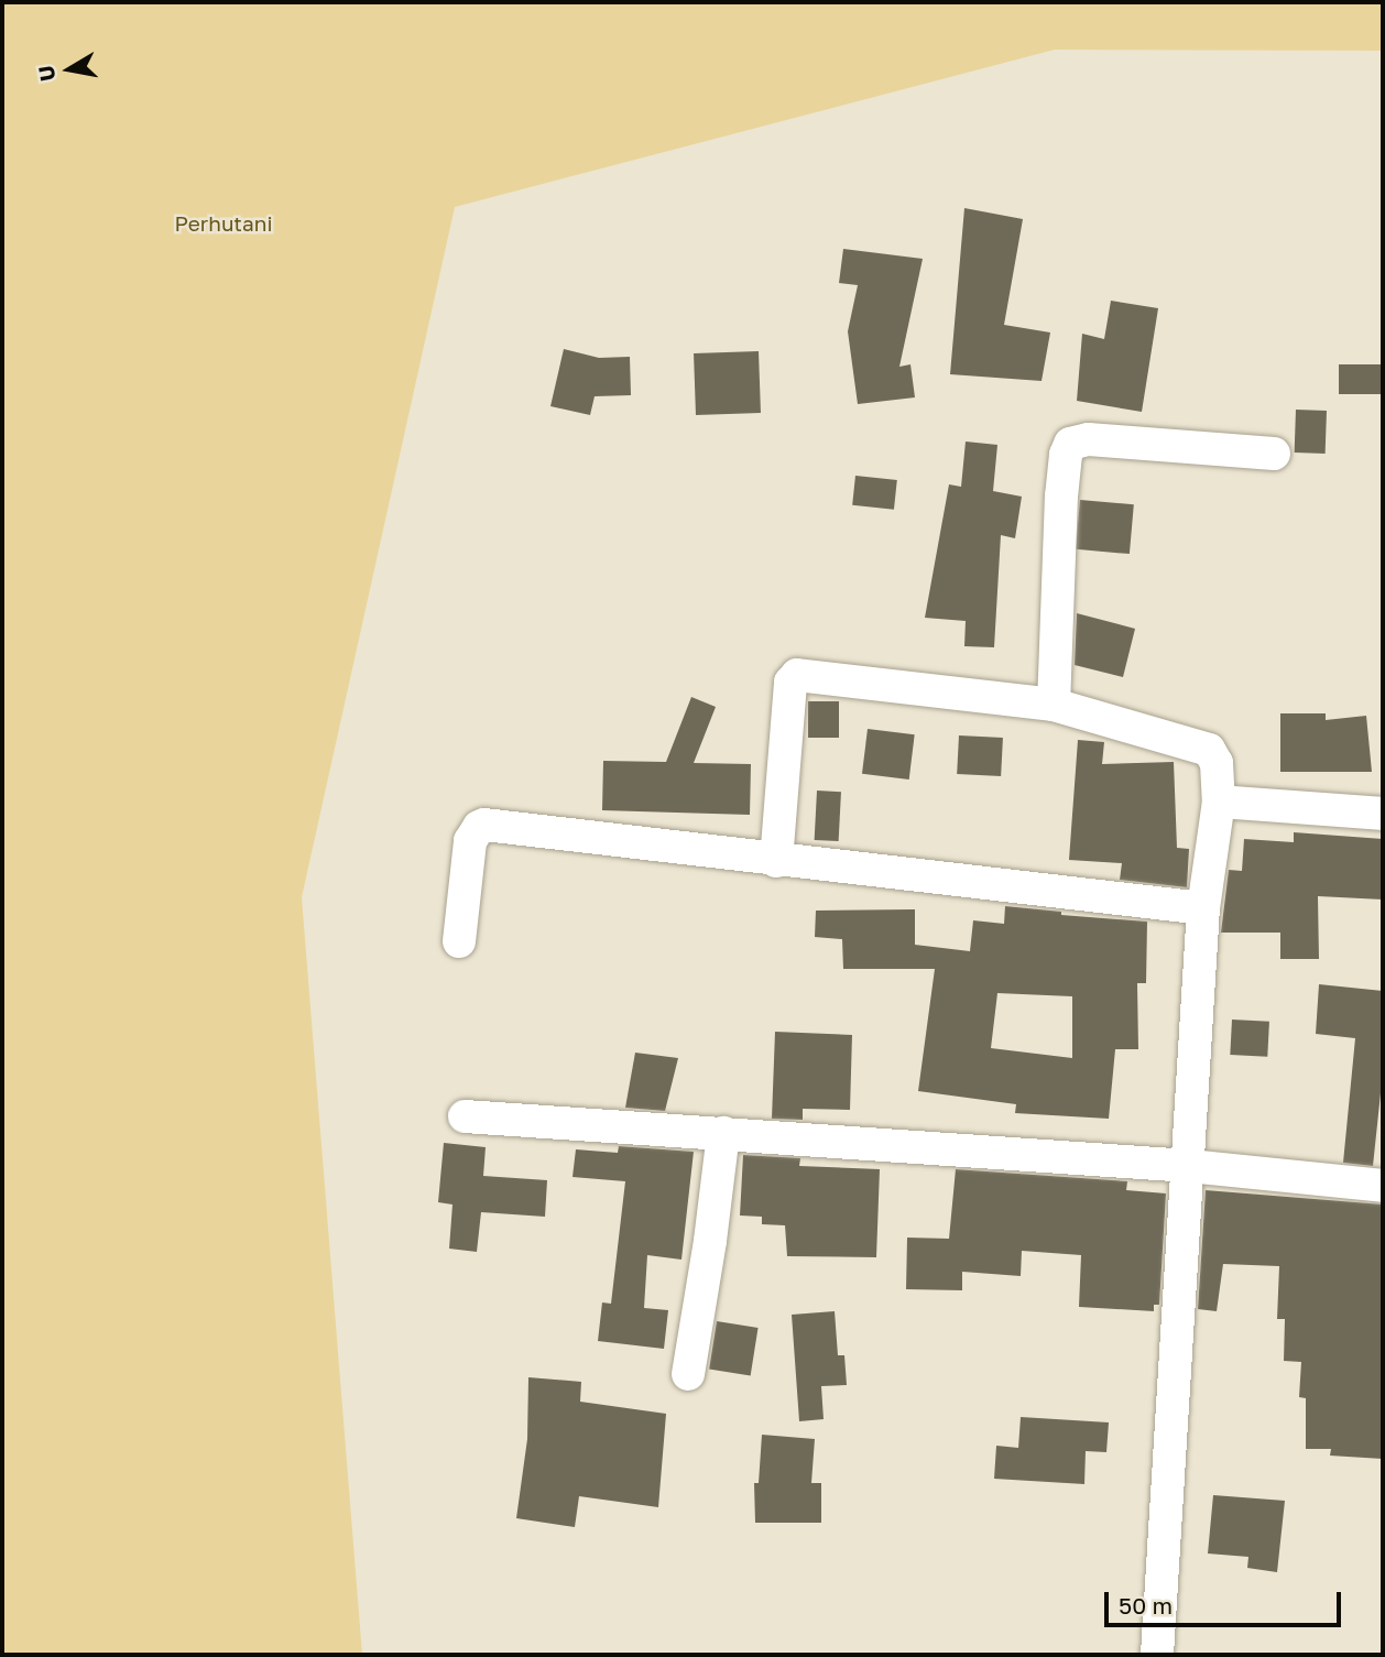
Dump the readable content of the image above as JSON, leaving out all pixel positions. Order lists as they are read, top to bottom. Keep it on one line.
{"parks":["Perhutani"],"scale_bar":"50 m","north":"left"}
